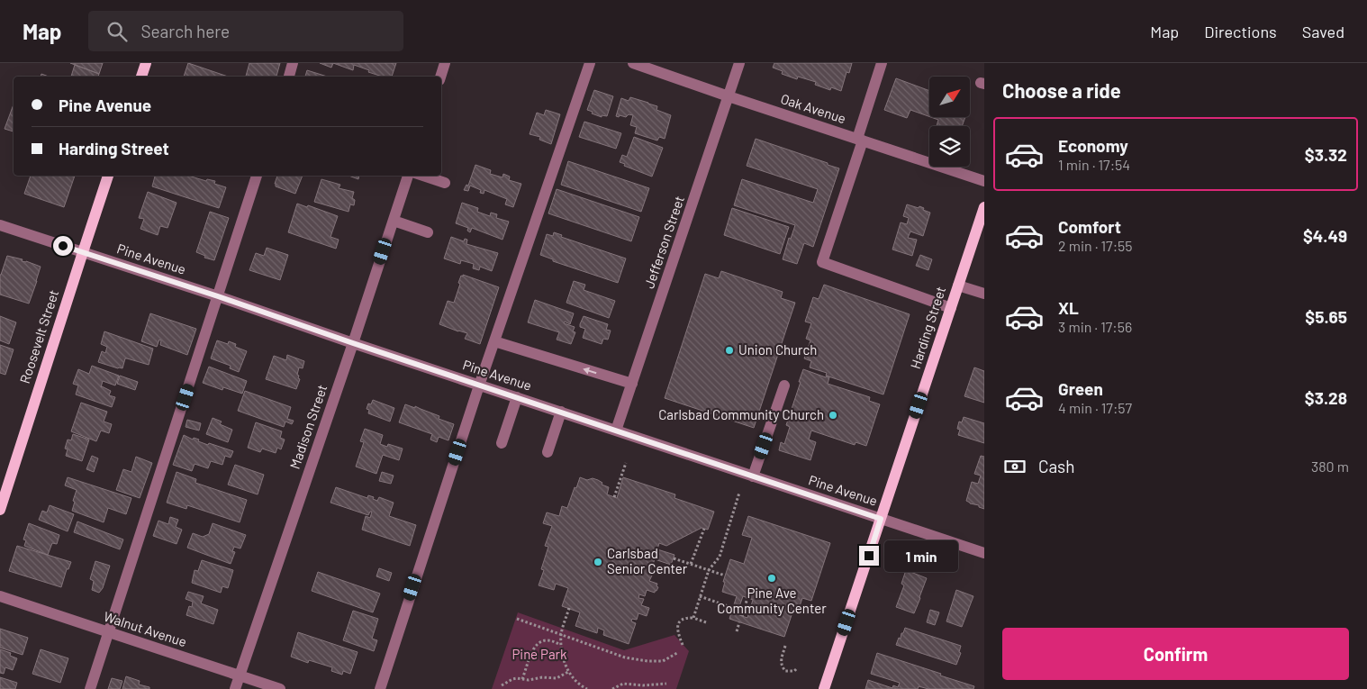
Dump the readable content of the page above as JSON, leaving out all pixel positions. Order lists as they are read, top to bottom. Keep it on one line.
{"streets":{"main road":["Harding Street","Roosevelt Street"],"street":["Oak Avenue","Jefferson Street","Pine Avenue","Madison Street","Walnut Avenue"]},"crossings":[["Oak Avenue","Jefferson Street"],["Jefferson Street","Pine Avenue"],["Pine Avenue","Harding Street"],["Pine Avenue","Roosevelt Street"],["Pine Avenue","Madison Street"],["Madison Street","Walnut Avenue"]],"parks":["Pine Park"],"places":["Union Church","Carlsbad Community Church","Carlsbad Senior Center","Pine Ave Community Center"],"north":"top right","page":{"header":"Map","search":"Search here","nav":["Map","Directions","Saved"],"heading":"Choose a ride","banner":["Pine Avenue","Harding Street"],"list":[{"name":"Economy","note":"1 min · 17:54","value":"$3.32"},{"name":"Comfort","note":"2 min · 17:55","value":"$4.49"},{"name":"XL","note":"3 min · 17:56","value":"$5.65"},{"name":"Green","note":"4 min · 17:57","value":"$3.28"}],"pay":["Cash","380 m"],"bubble":"1 min","buttons":"Confirm"}}
